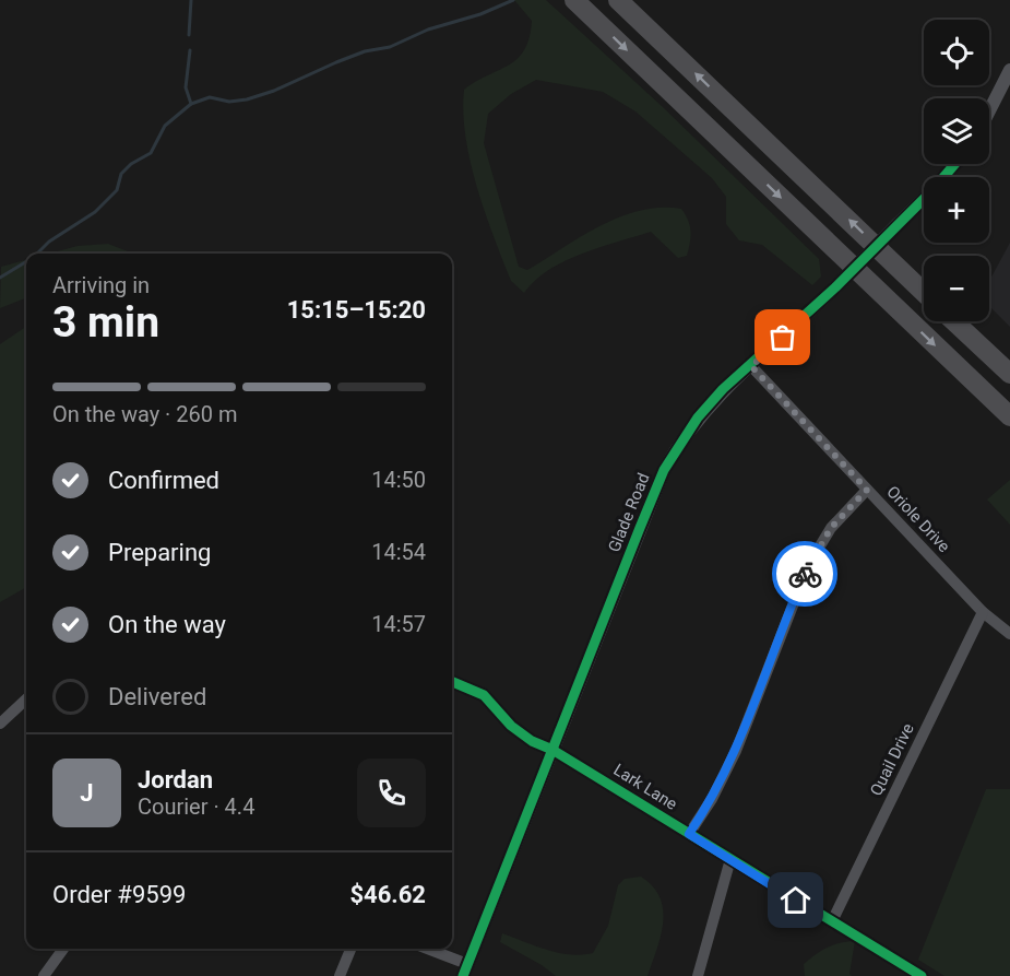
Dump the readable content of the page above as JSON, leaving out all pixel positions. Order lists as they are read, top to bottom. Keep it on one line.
{"streets":{"street":["Glade Road","Oriole Drive","Quail Drive","Lark Lane"]},"crossings":[["Glade Road","Oriole Drive"],["Glade Road","Lark Lane"],["Oriole Drive","Quail Drive"],["Quail Drive","Lark Lane"]],"page":{"map_buttons":["+","−"],"heading":["3 min","Arriving in","15:15–15:20"],"panel":["Jordan","Courier · 4.4","Order #9599","$46.62"],"bar":"On the way · 260 m","list":[["Confirmed","14:50"],["Preparing","14:54"],["On the way","14:57"],"Delivered"],"round":"J"}}
